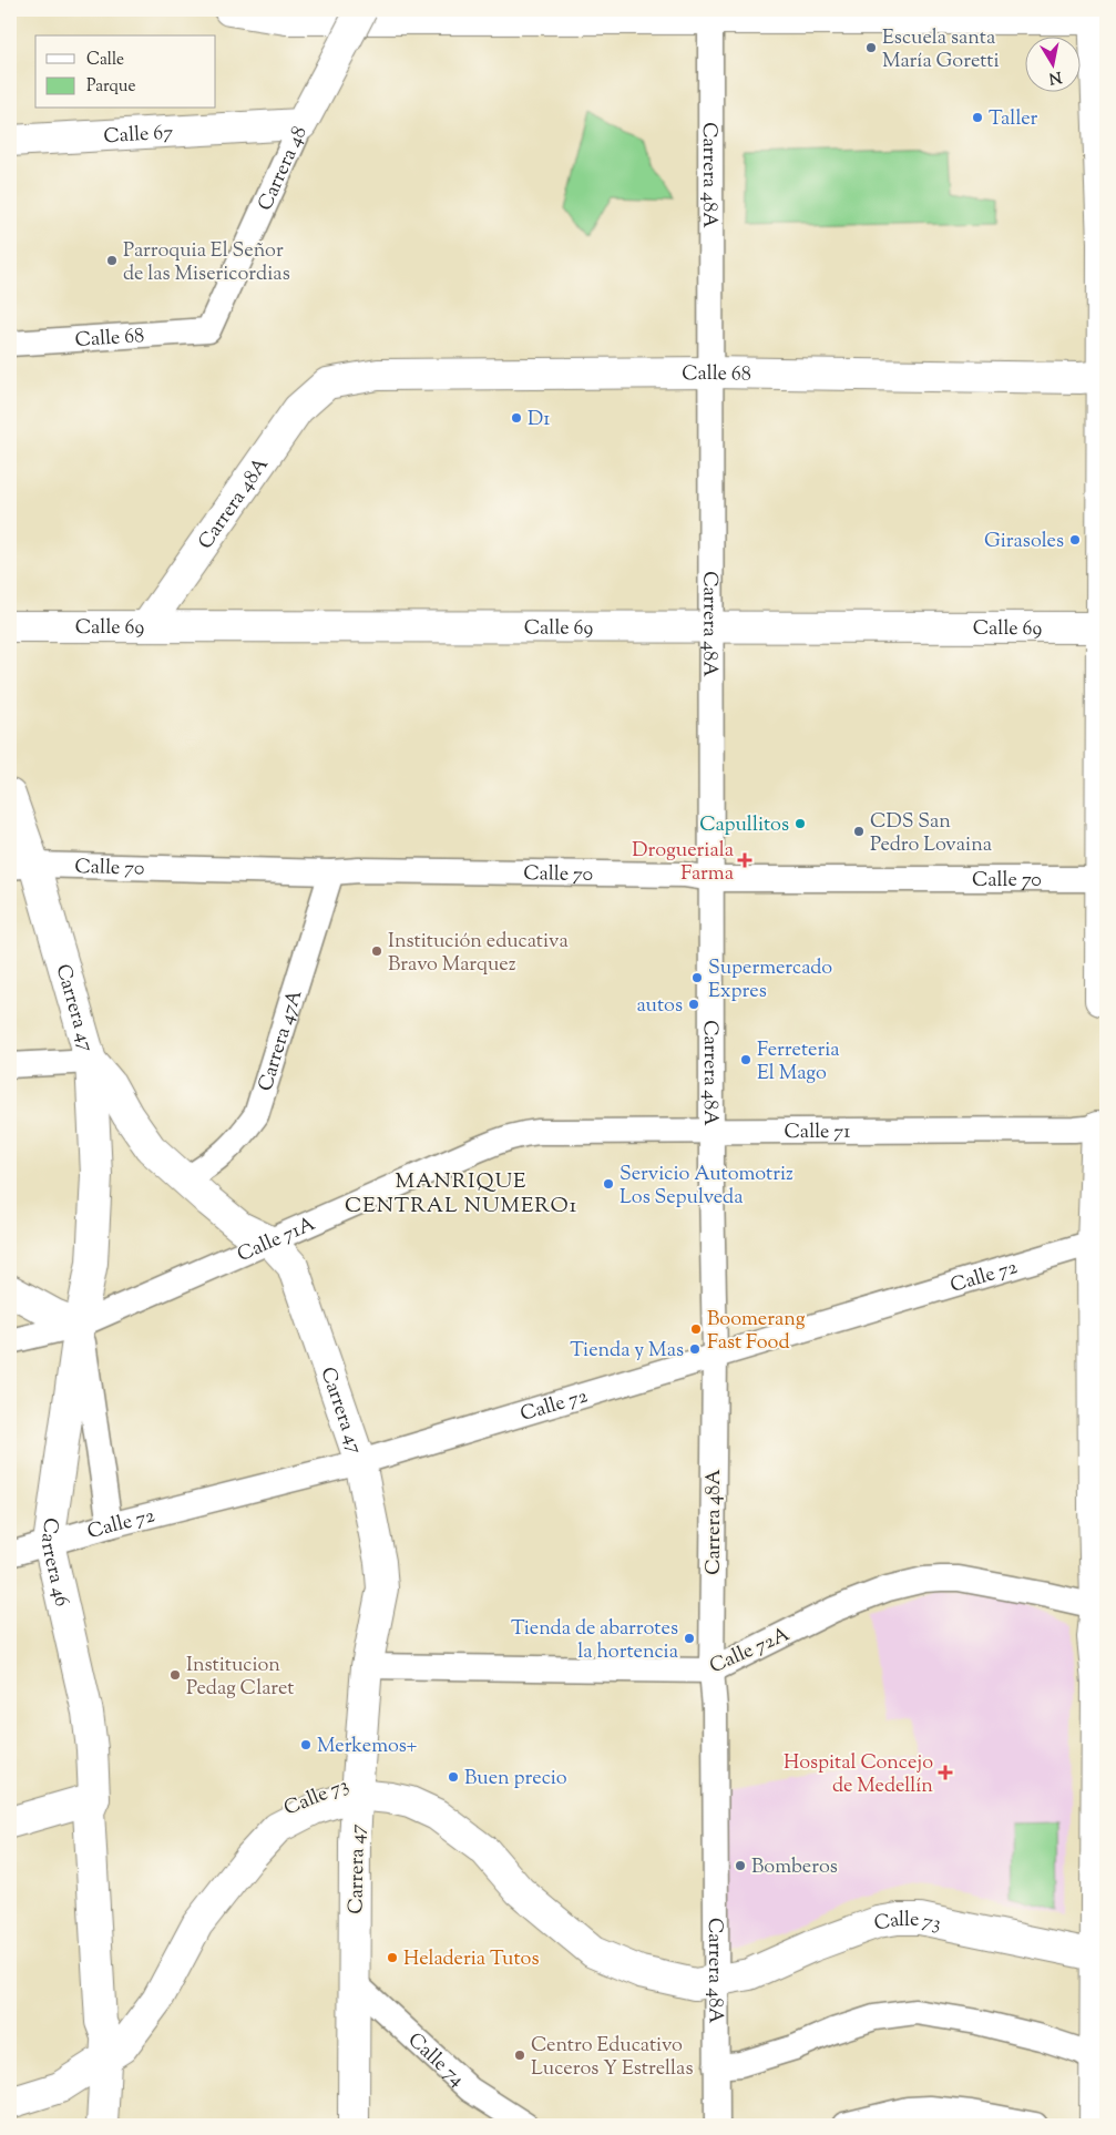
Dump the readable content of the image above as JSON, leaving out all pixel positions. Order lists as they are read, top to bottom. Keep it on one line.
{"streets":{"street":["Calle 67","Carrera 48","Carrera 48A","Calle 68","Calle 69","Calle 70","Carrera 47","Carrera 47A","Calle 71","Calle 71A","Calle 72","Carrera 46","Calle 72A","Calle 73","Calle 74"]},"crossings":[["Calle 67","Carrera 48"],["Carrera 48","Calle 68"],["Carrera 48A","Calle 68"],["Carrera 48A","Calle 69"],["Carrera 48A","Calle 70"],["Carrera 48A","Calle 71"],["Carrera 48A","Calle 72"],["Carrera 48A","Calle 72A"],["Carrera 48A","Calle 73"],["Calle 70","Carrera 47"],["Calle 70","Carrera 47A"],["Carrera 47","Carrera 47A"],["Carrera 47","Calle 71A"],["Carrera 47","Calle 72"],["Carrera 47","Carrera 46"],["Carrera 47","Calle 72A"],["Carrera 47","Calle 73"],["Carrera 47","Calle 74"],["Calle 71","Calle 71A"],["Calle 71A","Carrera 46"],["Calle 72","Carrera 46"],["Carrera 46","Calle 73"]],"districts":["MANRIQUE CENTRAL NUMERO1"],"places":{"other":["Escuela santa María Goretti","Taller","Parroquia El Señor de las Misericordias","D1","Girasoles","Capullitos","CDS San Pedro Lovaina","Institución educativa Bravo Marquez","Supermercado Expres","autos","Ferreteria El Mago","Servicio Automotriz Los Sepulveda","Boomerang Fast Food","Tienda y Mas","Tienda de abarrotes la hortencia","Institucion Pedag Claret","Merkemos+","Buen precio","Bomberos","Heladeria Tutos","Centro Educativo Luceros Y Estrellas"],"health":["Drogueriala Farma","Hospital Concejo de Medellín"]},"legend":["Calle","Parque"],"north":"bottom"}
